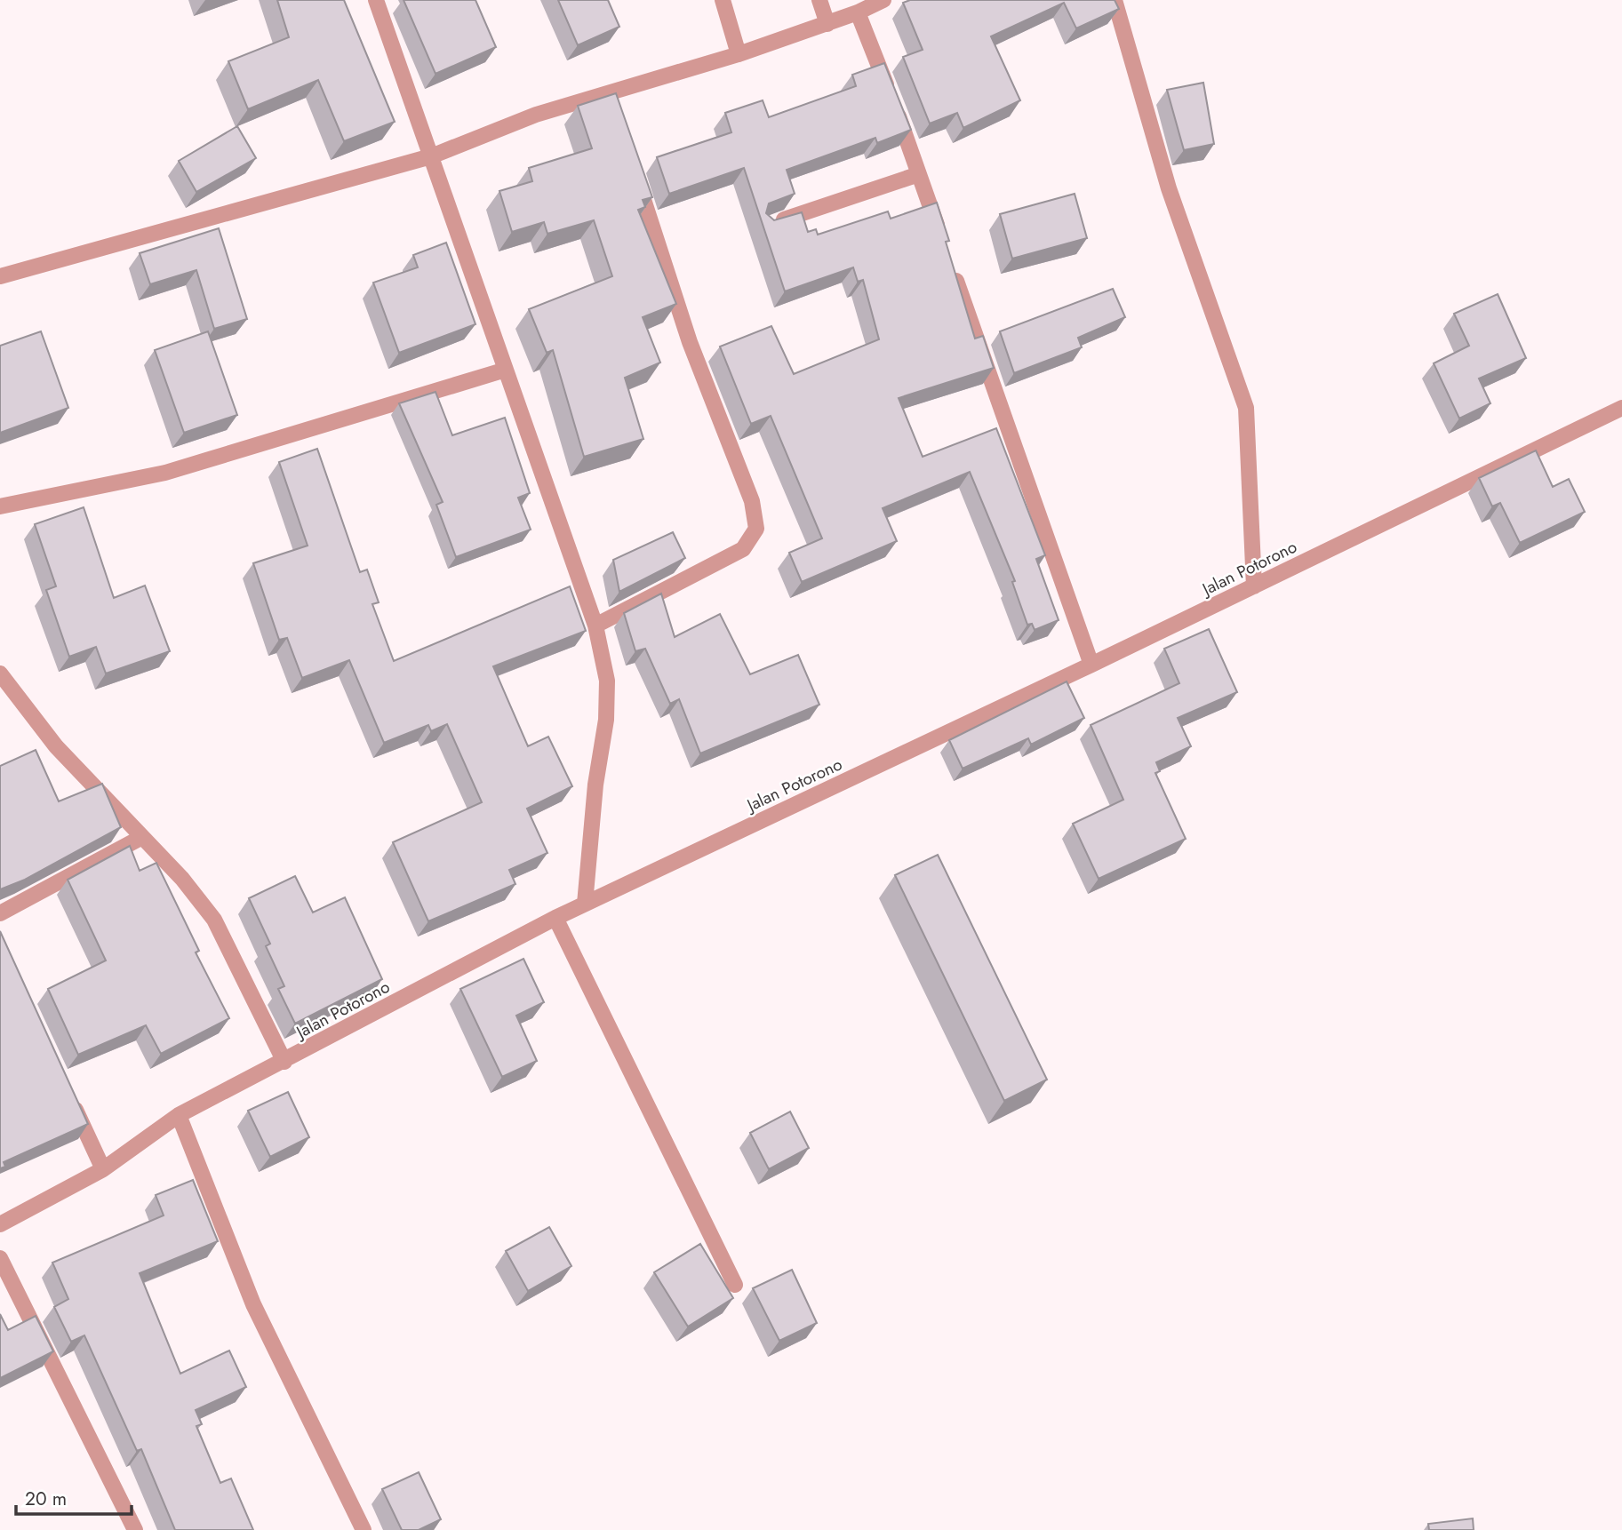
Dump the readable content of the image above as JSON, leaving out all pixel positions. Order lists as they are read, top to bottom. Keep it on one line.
{"streets":{"street":["Jalan Potorono"]},"scale_bar":"20 m"}
